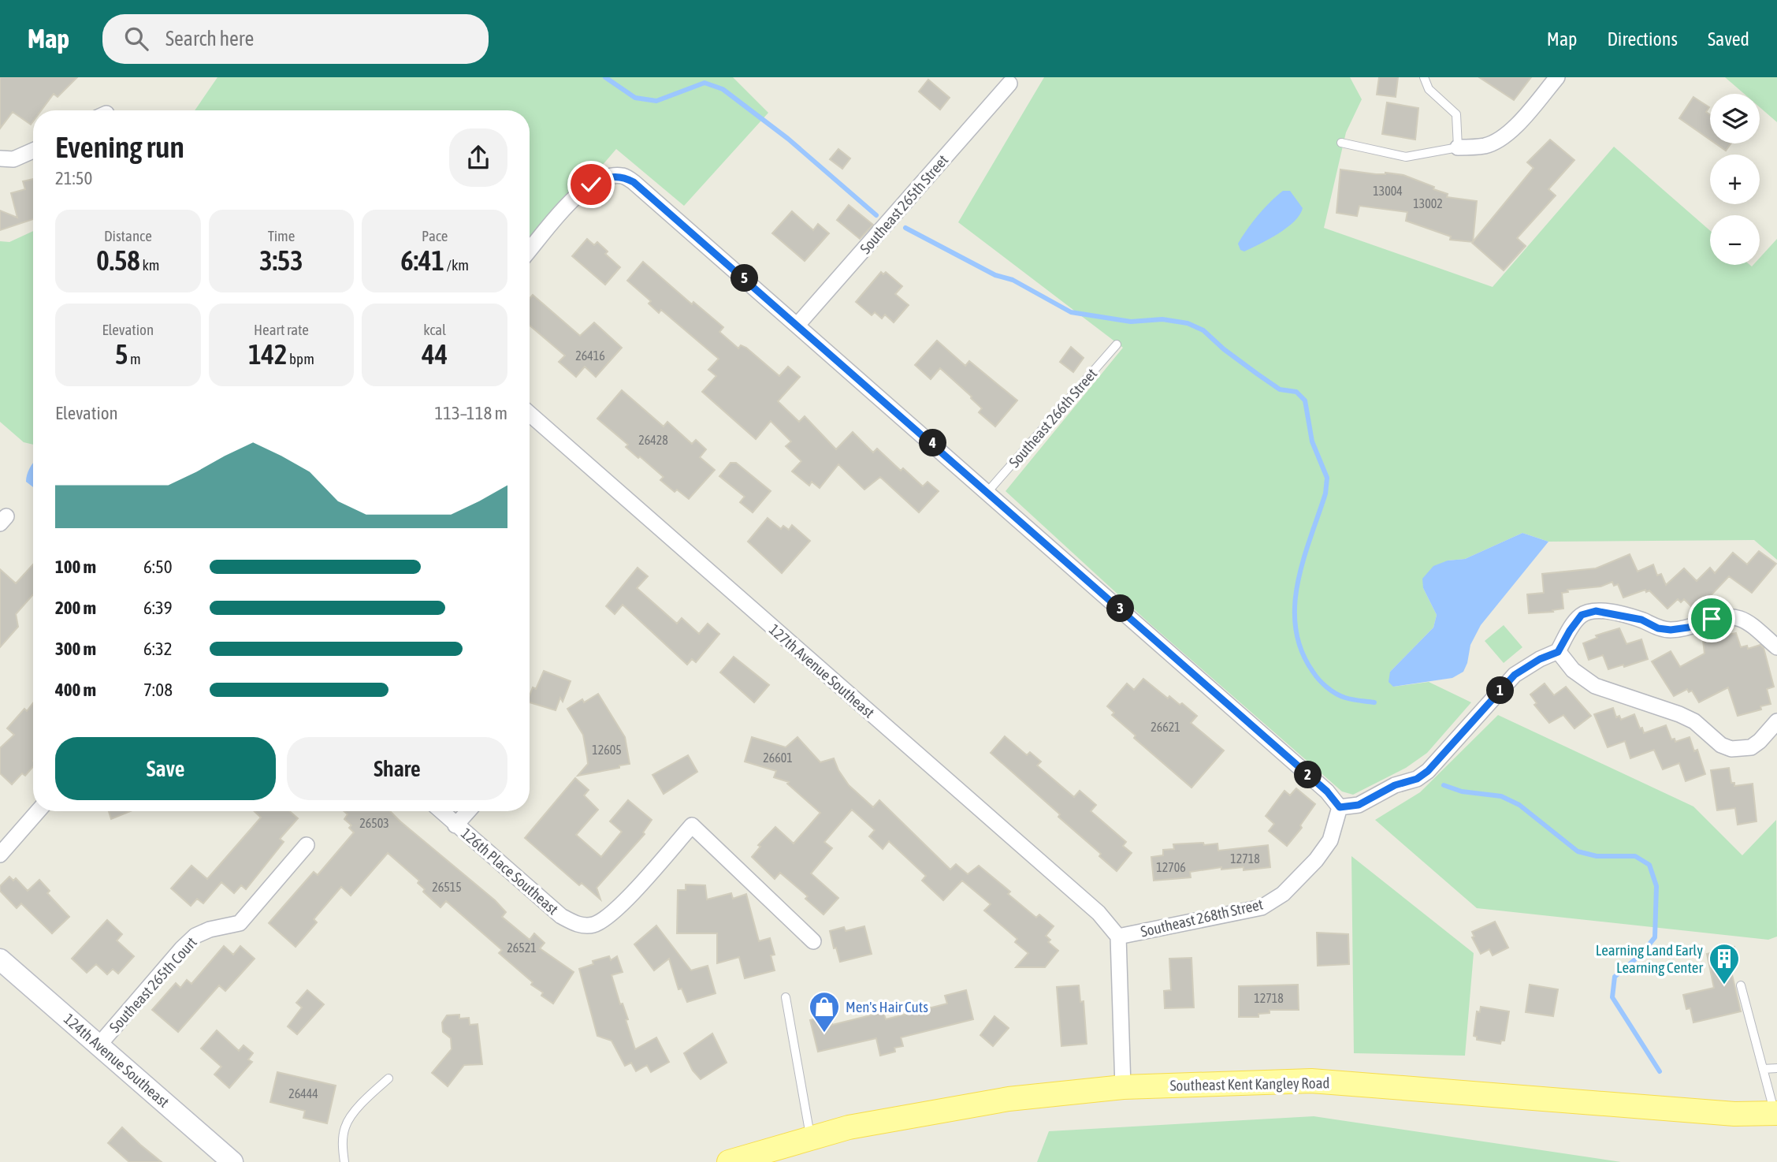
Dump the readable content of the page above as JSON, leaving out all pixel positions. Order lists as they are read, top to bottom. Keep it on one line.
{"streets":{"main road":["Southeast Kent Kangley Road"],"street":["Southeast 265th Street","127th Avenue Southeast","126th Place Southeast","Southeast 268th Street","Southeast 265th Court","124th Avenue Southeast"],"lane":["Southeast 266th Street"]},"crossings":[["127th Avenue Southeast","Southeast 268th Street"],["Southeast 268th Street","Southeast Kent Kangley Road"],["Southeast 265th Court","124th Avenue Southeast"]],"places":{"building":["Learning Land Early Learning Center"],"shop":["Men's Hair Cuts"]},"house_numbers":["13004","13002","26416","26428","26621","12605","26601","26503","12718","12706","26515","26521","12718","26444"],"page":{"header":"Map","search":"Search here","nav":["Map","Directions","Saved"],"map_buttons":["+","−"],"heading":["Evening run","21:50"],"stats":[["Distance","0.58 km"],["Time","3:53"],["Pace","6:41 /km"],["Elevation","5 m"],["Heart rate","142 bpm"],["kcal","44"]],"pins":["5","4","3","1","2"],"chart":["Elevation","113–118 m"],"list":[{"name":"100 m","note":"6:50"},{"name":"200 m","note":"6:39"},{"name":"300 m","note":"6:32"},{"name":"400 m","note":"7:08"}],"buttons":["Save","Share"]}}
